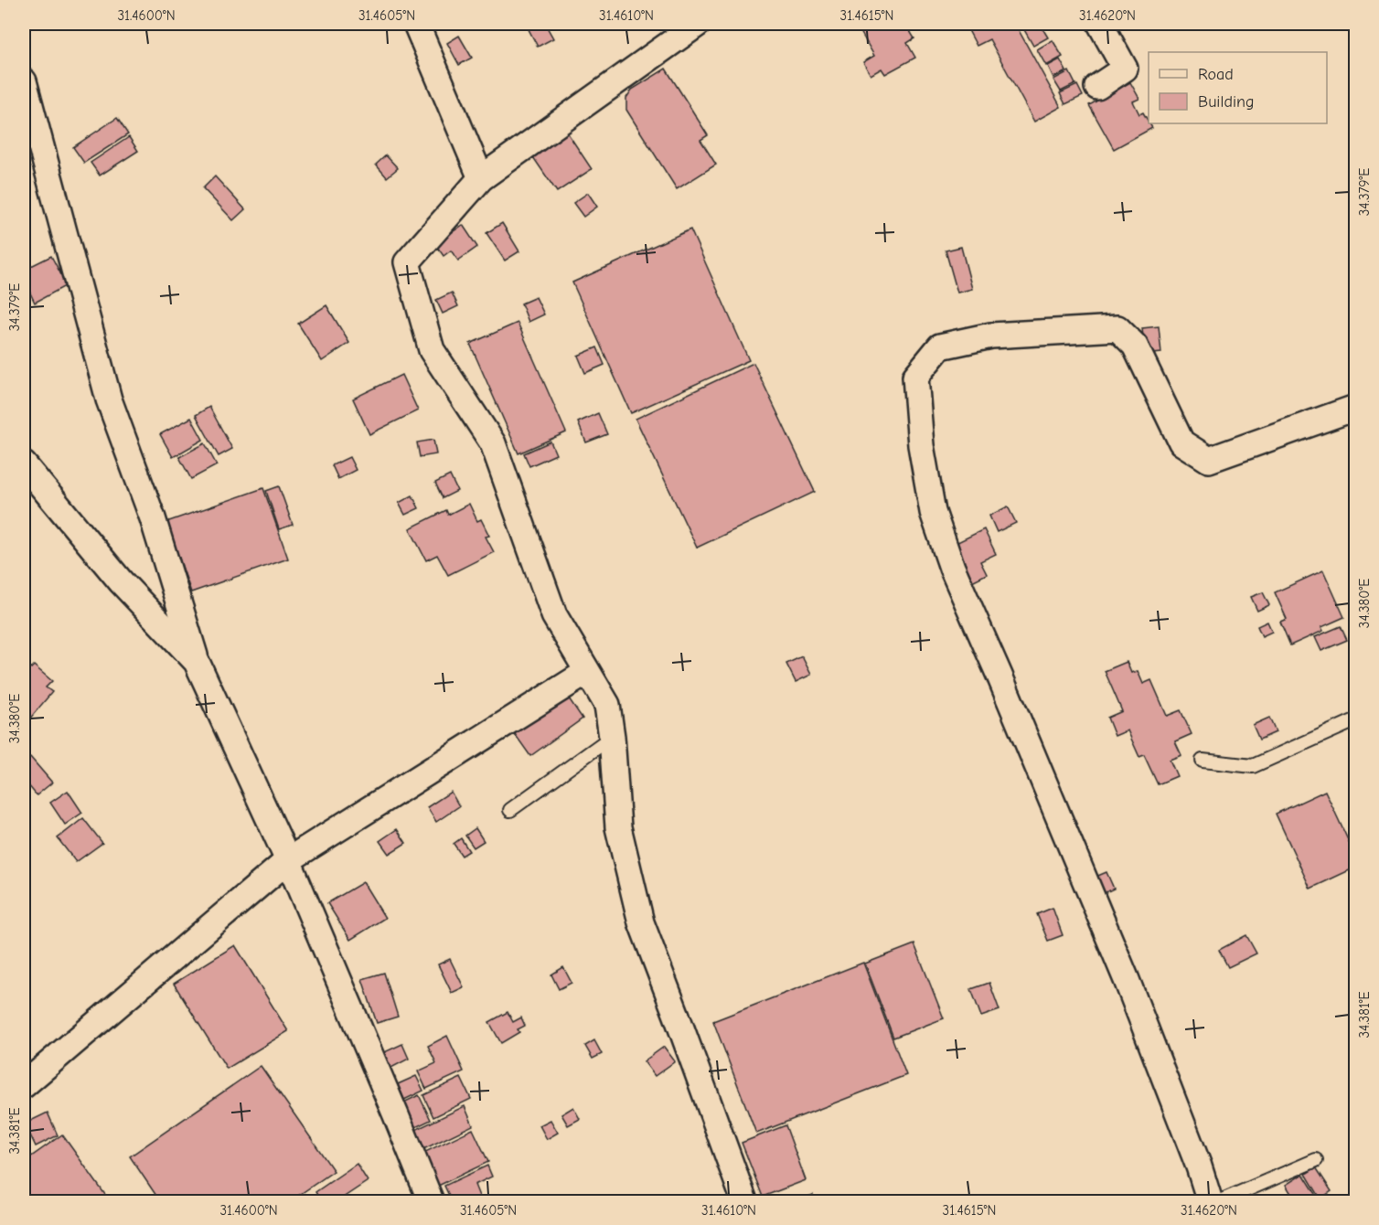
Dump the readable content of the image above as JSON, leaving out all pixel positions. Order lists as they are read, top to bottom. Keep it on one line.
{"legend":["Road","Building"],"coordinates":["31.4600°N","31.4605°N","31.4610°N","31.4615°N","31.4620°N","34.379°E","34.380°E","34.381°E"]}
